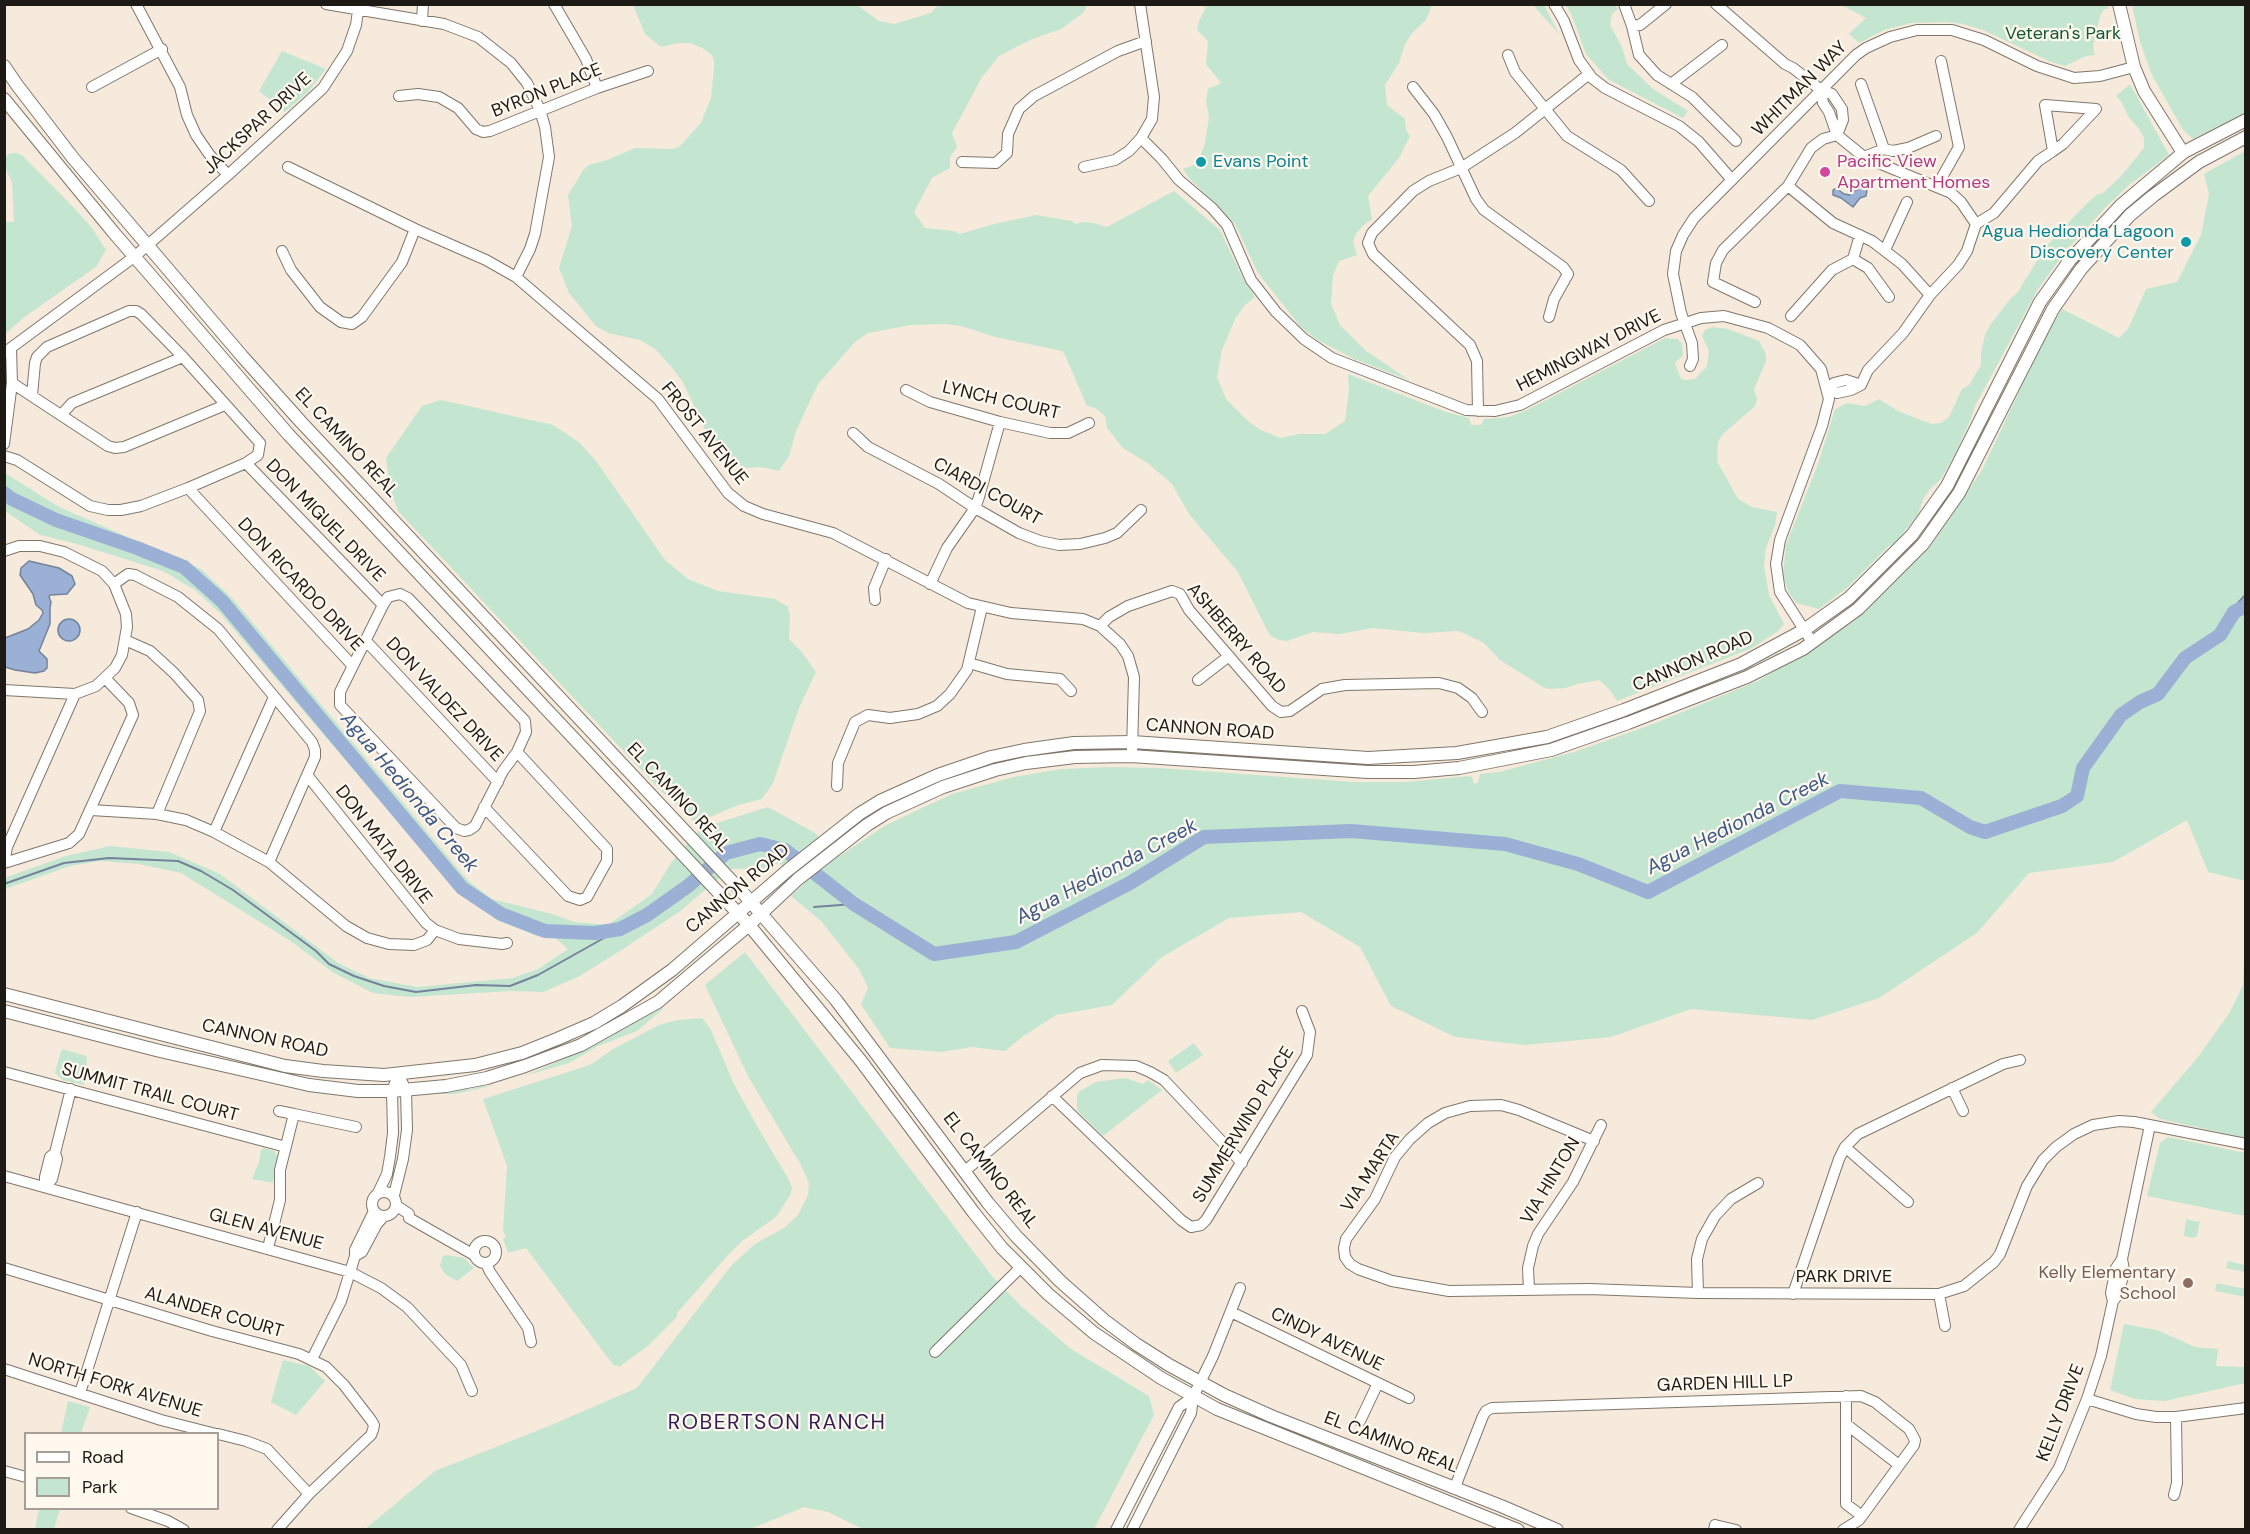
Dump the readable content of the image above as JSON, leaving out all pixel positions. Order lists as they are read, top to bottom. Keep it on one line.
{"streets":{"main road":["EL CAMINO REAL","CANNON ROAD"],"street":["WHITMAN WAY","BYRON PLACE","JACKSPAR DRIVE","HEMINGWAY DRIVE","LYNCH COURT","FROST AVENUE","CIARDI COURT","DON MIGUEL DRIVE","DON RICARDO DRIVE","ASHBERRY ROAD","DON VALDEZ DRIVE","DON MATA DRIVE","SUMMIT TRAIL COURT","SUMMERWIND PLACE","VIA MARTA","VIA HINTON","GLEN AVENUE","PARK DRIVE","ALANDER COURT","CINDY AVENUE","GARDEN HILL LP","NORTH FORK AVENUE","KELLY DRIVE"]},"crossings":[["WHITMAN WAY","HEMINGWAY DRIVE"],["JACKSPAR DRIVE","EL CAMINO REAL"],["HEMINGWAY DRIVE","CANNON ROAD"],["FROST AVENUE","ASHBERRY ROAD"],["FROST AVENUE","CANNON ROAD"],["EL CAMINO REAL","CANNON ROAD"],["EL CAMINO REAL","GARDEN HILL LP"],["DON MIGUEL DRIVE","DON RICARDO DRIVE"],["DON MIGUEL DRIVE","DON VALDEZ DRIVE"],["VIA MARTA","VIA HINTON"],["VIA MARTA","PARK DRIVE"],["VIA HINTON","PARK DRIVE"],["PARK DRIVE","KELLY DRIVE"],["ALANDER COURT","NORTH FORK AVENUE"]],"districts":["ROBERTSON RANCH"],"water":["Agua Hedionda Creek"],"parks":["Veteran's Park"],"places":["Evans Point","Pacific View Apartment Homes","Agua Hedionda Lagoon Discovery Center","Kelly Elementary School"],"legend":["Road","Park"]}
